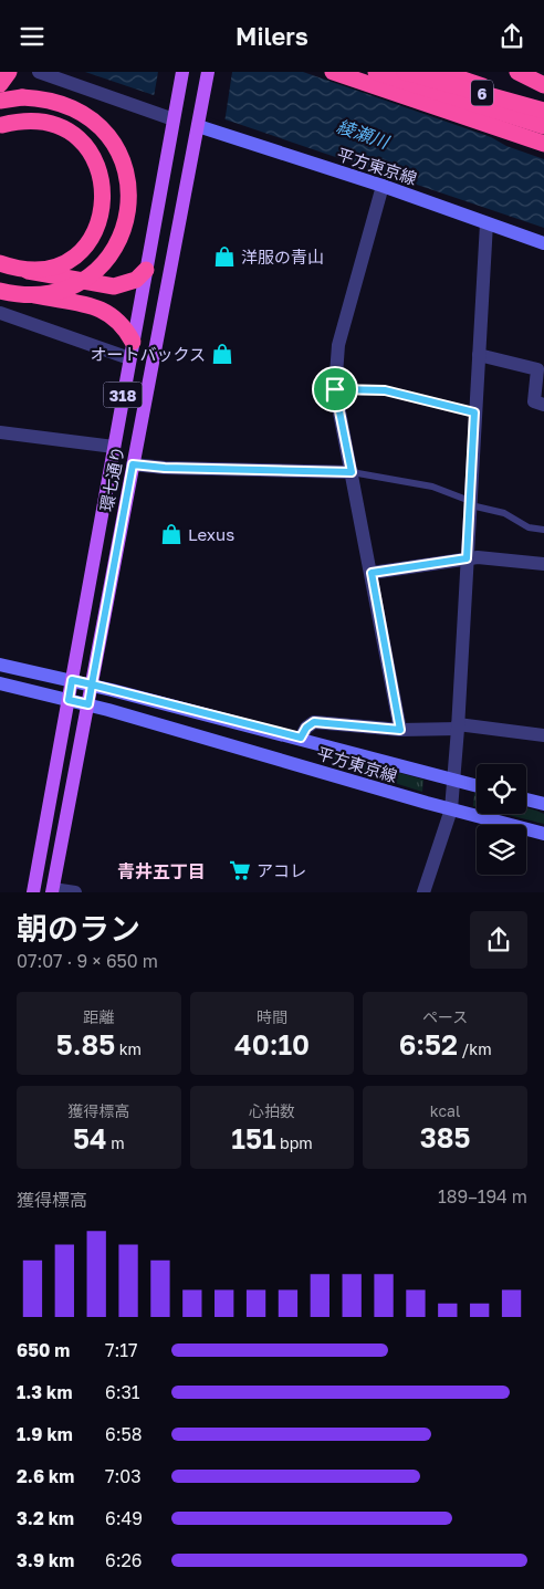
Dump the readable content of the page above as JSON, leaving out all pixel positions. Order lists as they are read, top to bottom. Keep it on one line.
{"streets":{"highway":["6"],"main road":["平方東京線","318","環七通り"]},"crossings":[["平方東京線","環七通り"]],"districts":["青井五丁目"],"water":["綾瀬川"],"places":{"shop":["洋服の青山","オートバックス","Lexus"],"supermarket":["アコレ"]},"page":{"header":"Milers","heading":["朝のラン","07:07 · 9 × 650 m"],"stats":[["距離","5.85 km"],["時間","40:10"],["ペース","6:52 /km"],["獲得標高","54 m"],["心拍数","151 bpm"],["kcal","385"]],"chart":["獲得標高","189–194 m"],"list":[{"name":"650 m","note":"7:17"},{"name":"1.3 km","note":"6:31"},{"name":"1.9 km","note":"6:58"},{"name":"2.6 km","note":"7:03"},{"name":"3.2 km","note":"6:49"},{"name":"3.9 km","note":"6:26"}]}}
